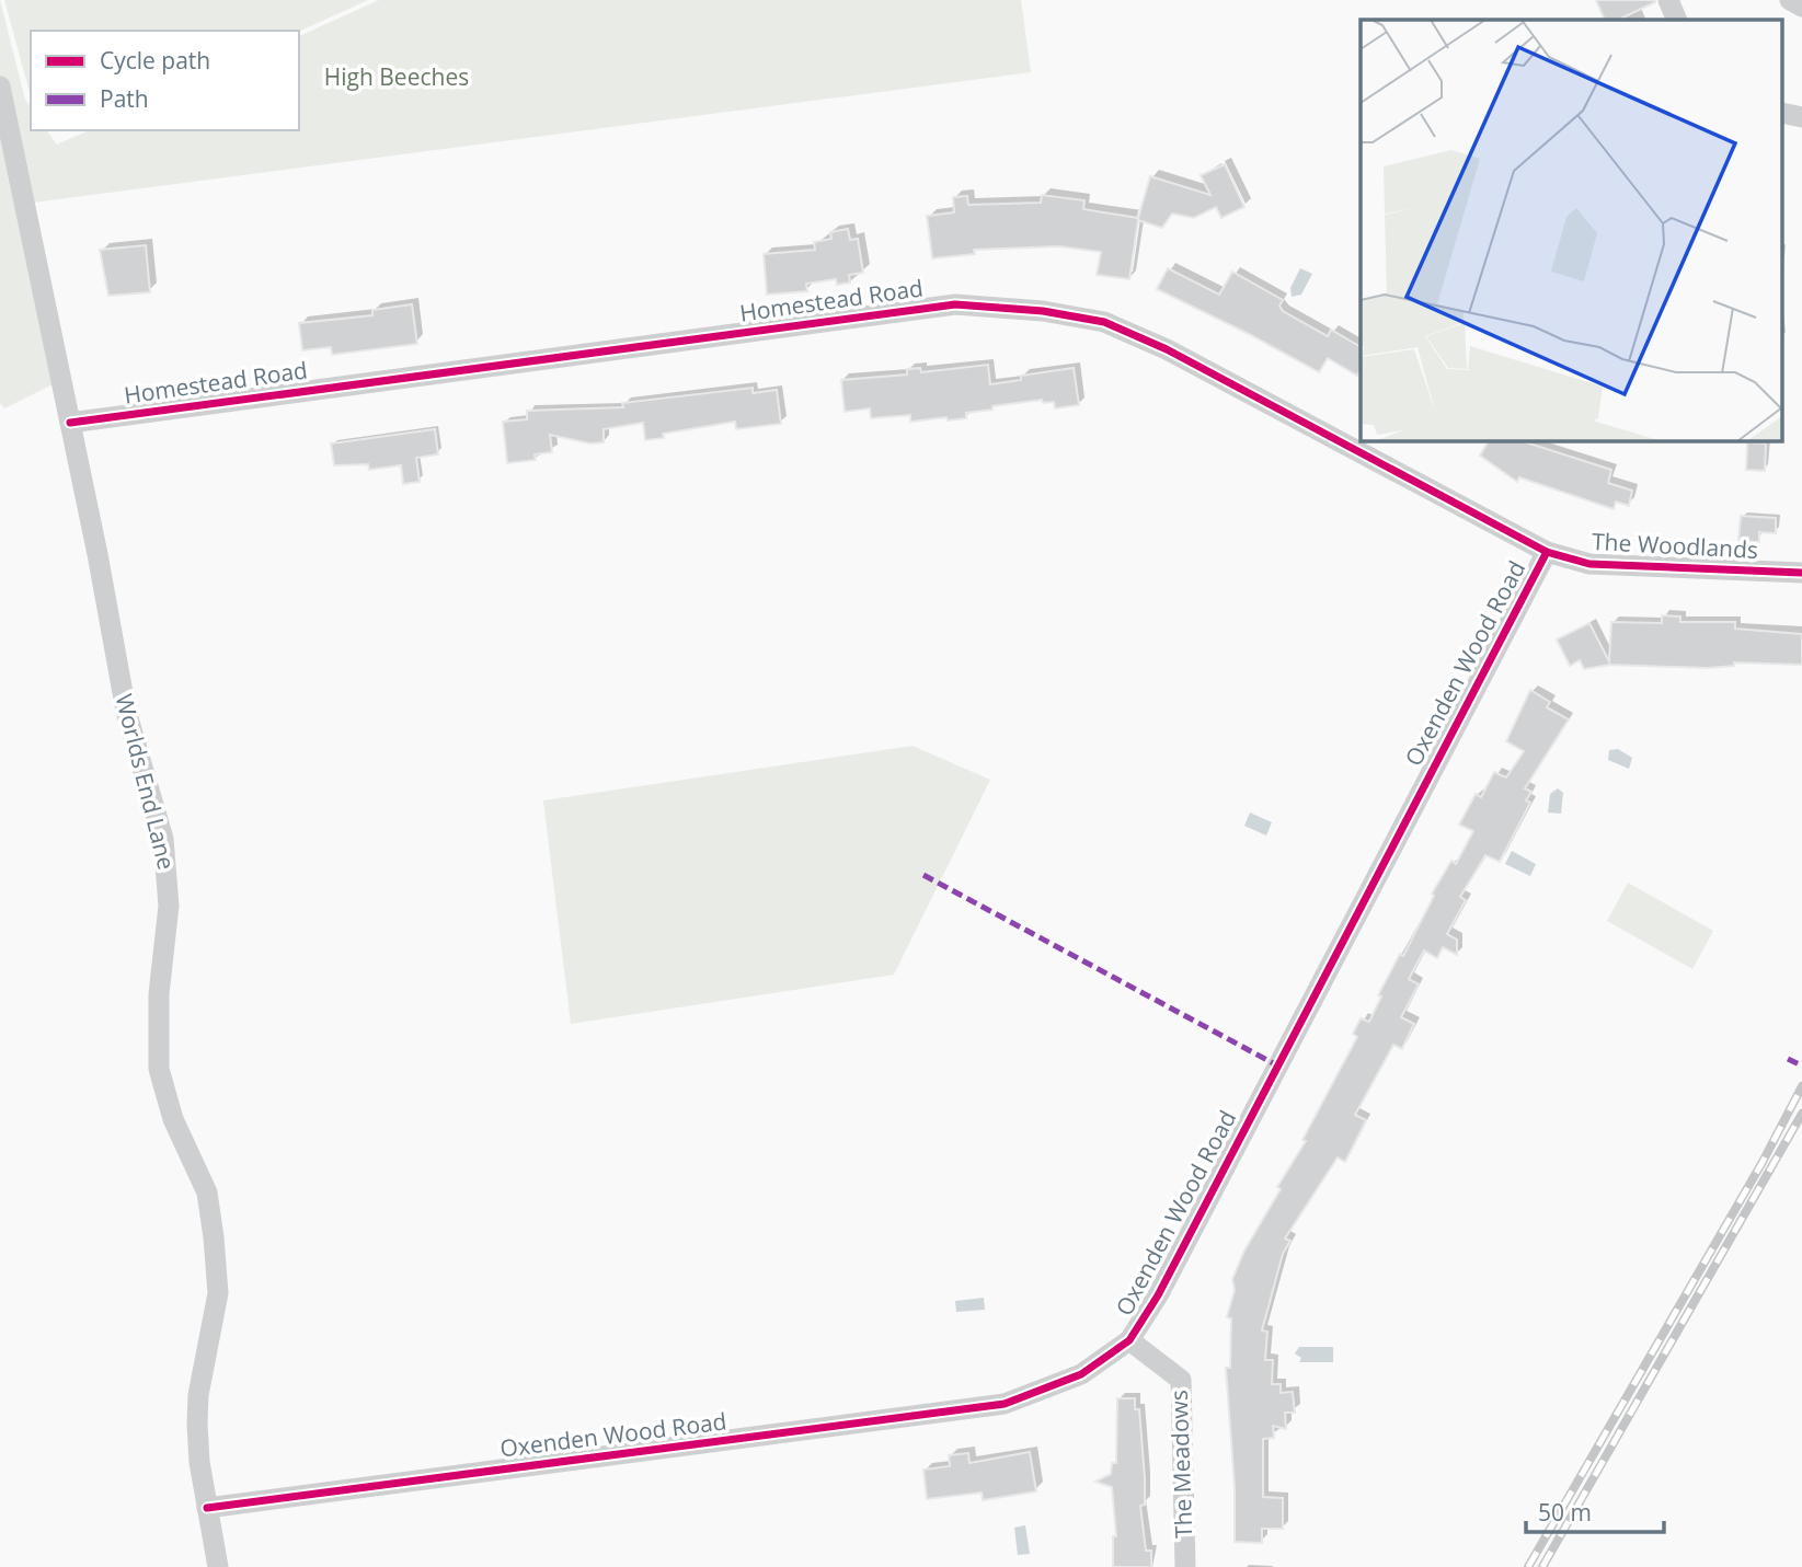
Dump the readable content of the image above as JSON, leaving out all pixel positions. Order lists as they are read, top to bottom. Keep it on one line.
{"streets":{"street":["Homestead Road","The Woodlands","Oxenden Wood Road","Worlds End Lane","The Meadows"]},"crossings":[["Homestead Road","The Woodlands"],["Homestead Road","Oxenden Wood Road"],["Homestead Road","Worlds End Lane"],["The Woodlands","Oxenden Wood Road"],["Oxenden Wood Road","Worlds End Lane"],["Oxenden Wood Road","The Meadows"]],"parks":["High Beeches"],"legend":["Cycle path","Path"],"scale_bar":"50 m"}
